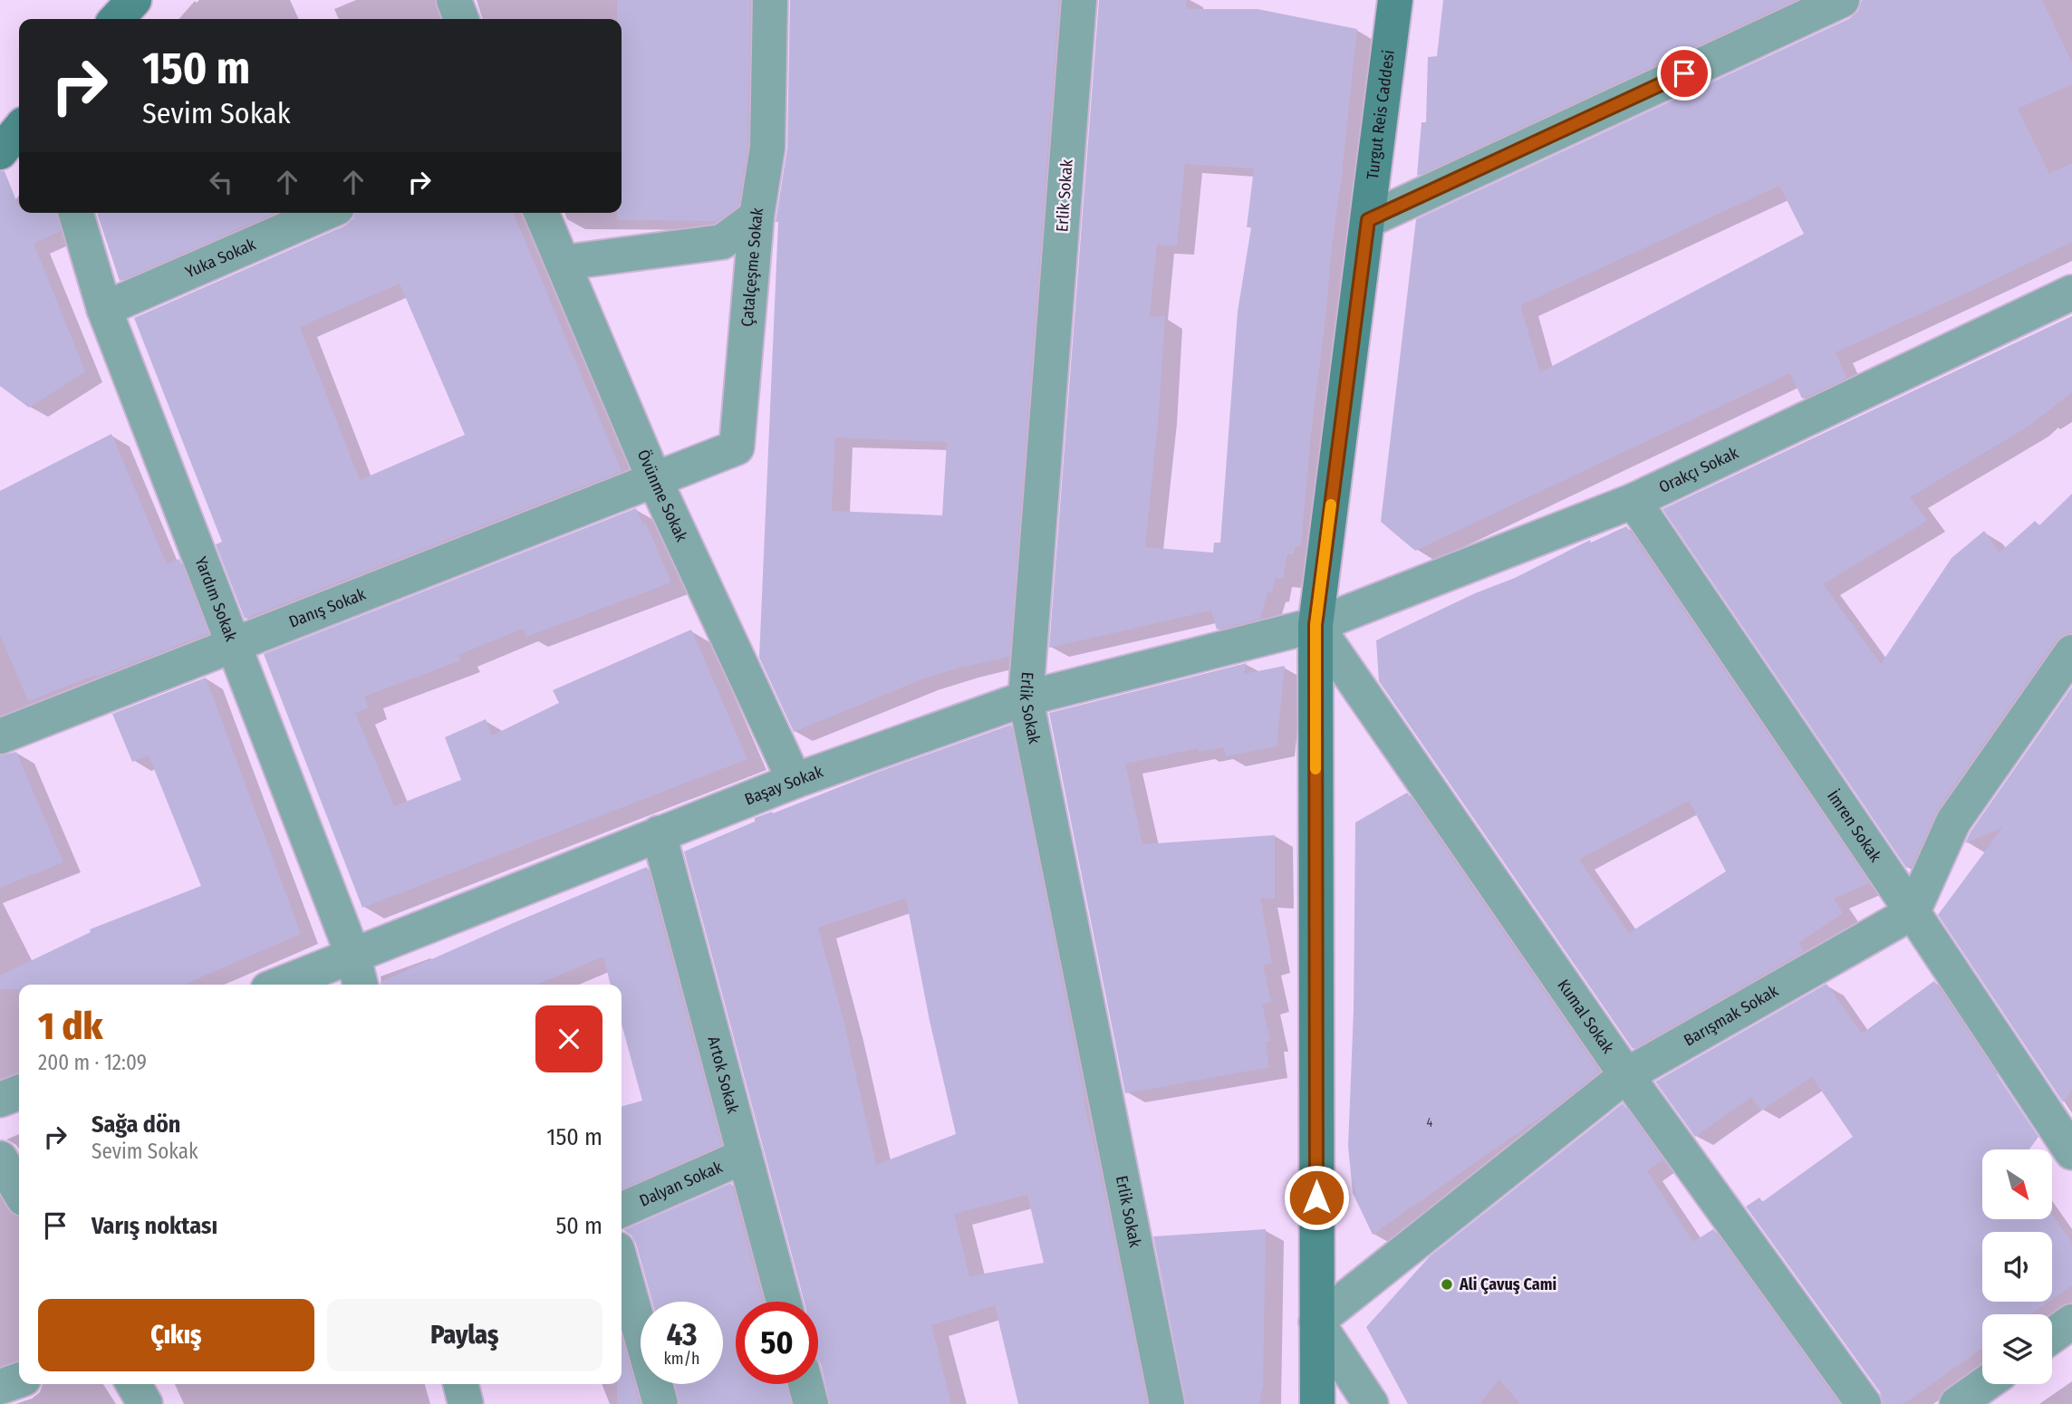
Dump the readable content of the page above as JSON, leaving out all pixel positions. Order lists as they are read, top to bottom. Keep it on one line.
{"streets":{"main road":["Turgut Reis Caddesi"],"street":["Erlik Sokak","Yuka Sokak","Çatalçeşme Sokak","Orakçı Sokak","Övünme Sokak","Yardım Sokak","Danış Sokak","Başay Sokak","İmren Sokak","Barışmak Sokak","Kumal Sokak","Artok Sokak","Dalyan Sokak"]},"crossings":[["Turgut Reis Caddesi","Orakçı Sokak"],["Turgut Reis Caddesi","Başay Sokak"],["Turgut Reis Caddesi","Barışmak Sokak"],["Turgut Reis Caddesi","Kumal Sokak"],["Erlik Sokak","Başay Sokak"],["Yuka Sokak","Yardım Sokak"],["Çatalçeşme Sokak","Övünme Sokak"],["Çatalçeşme Sokak","Danış Sokak"],["Orakçı Sokak","Başay Sokak"],["Orakçı Sokak","İmren Sokak"],["Orakçı Sokak","Kumal Sokak"],["Övünme Sokak","Danış Sokak"],["Övünme Sokak","Başay Sokak"],["Yardım Sokak","Danış Sokak"],["Yardım Sokak","Başay Sokak"],["Başay Sokak","Kumal Sokak"],["Başay Sokak","Artok Sokak"],["İmren Sokak","Barışmak Sokak"],["Barışmak Sokak","Kumal Sokak"],["Artok Sokak","Dalyan Sokak"]],"places":["Ali Çavuş Cami"],"house_numbers":["4"],"north":"bottom right","page":{"turn":["150 m","Sevim Sokak"],"heading":["1 dk","200 m · 12:09"],"list":[{"name":"Sağa dön","note":"Sevim Sokak","value":"150 m"},{"name":"Varış noktası","value":"50 m"}],"buttons":["Çıkış","Paylaş"],"speed":"43 km/h","limit":"50"}}
